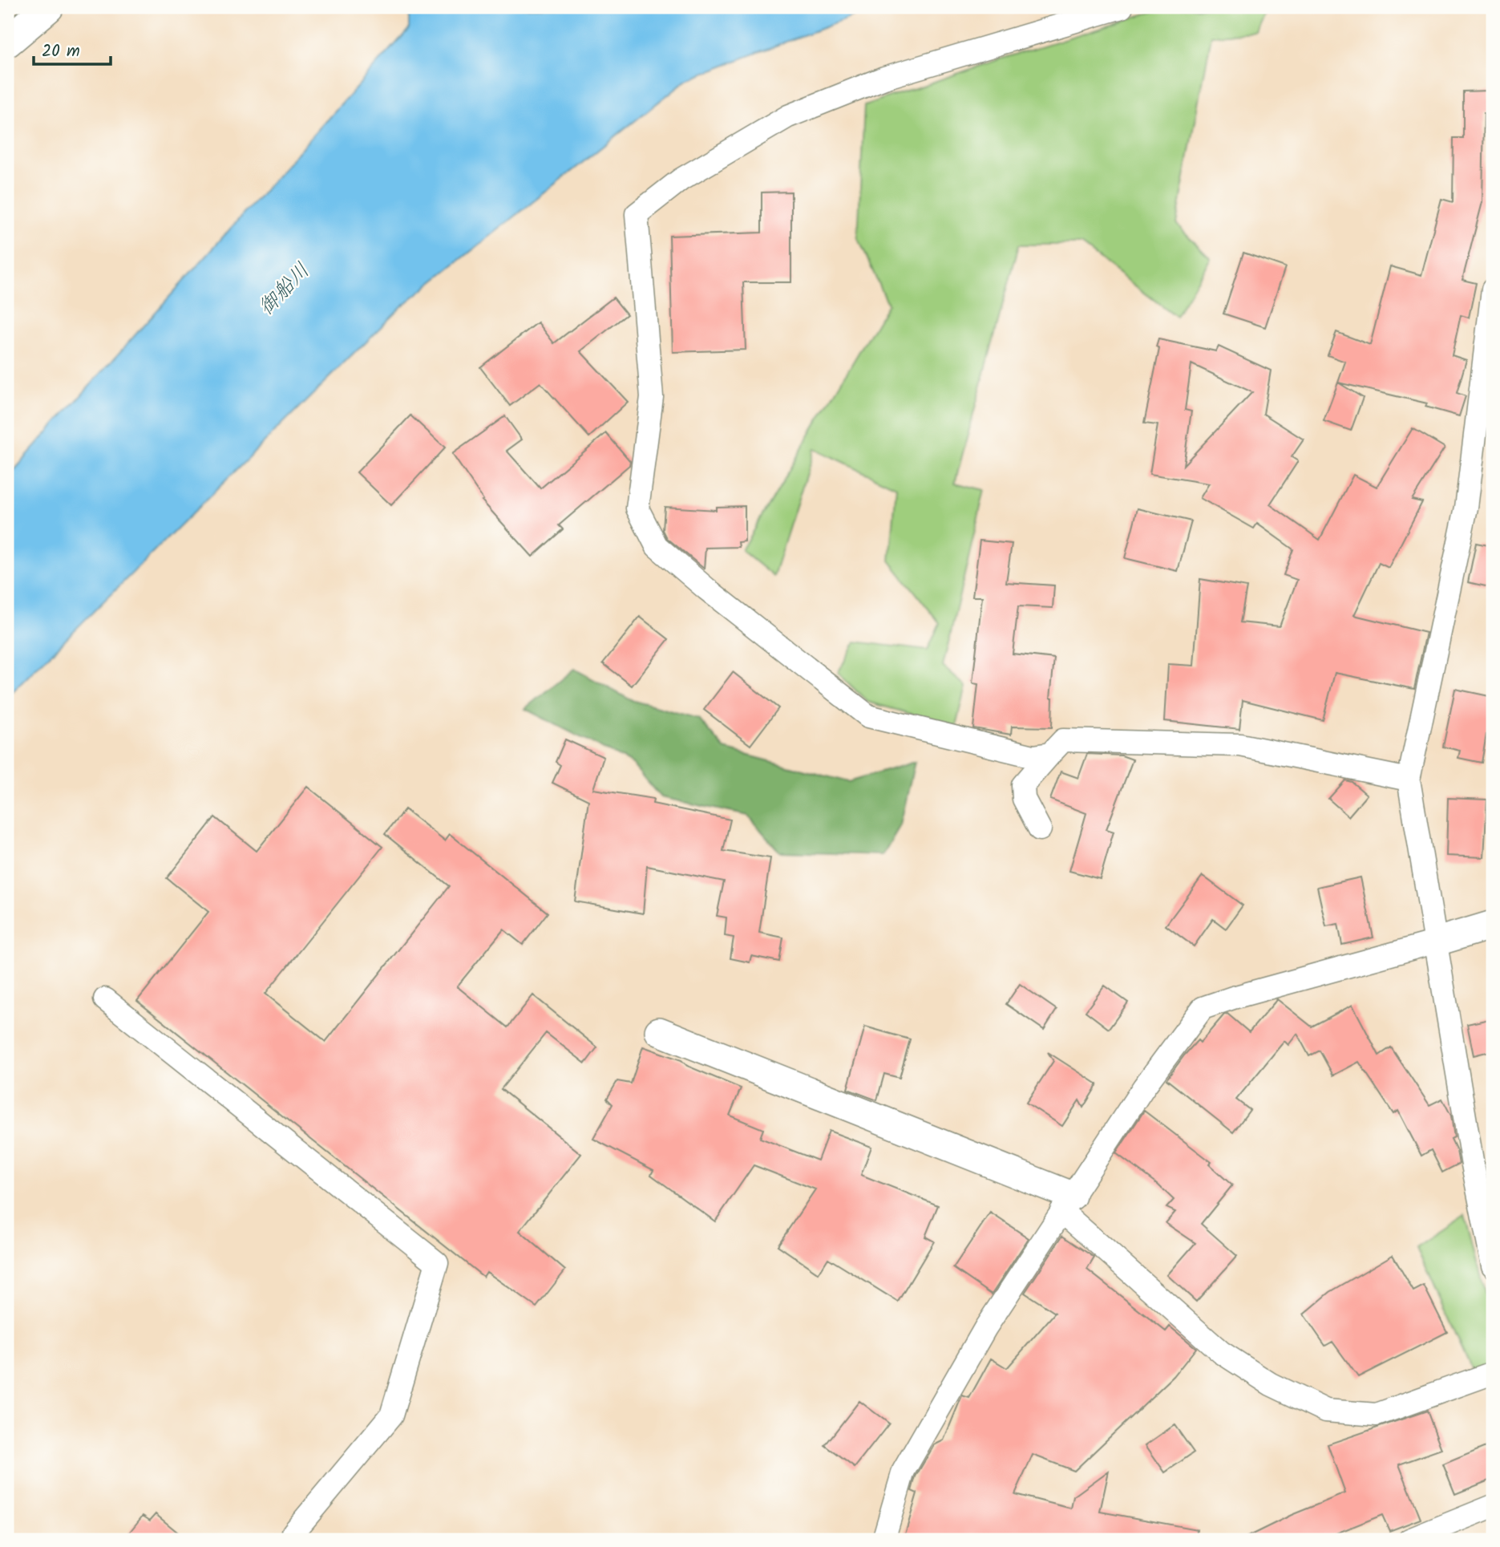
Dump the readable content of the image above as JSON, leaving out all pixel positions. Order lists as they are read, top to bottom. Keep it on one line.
{"water":["御船川"],"scale_bar":"20 m"}
